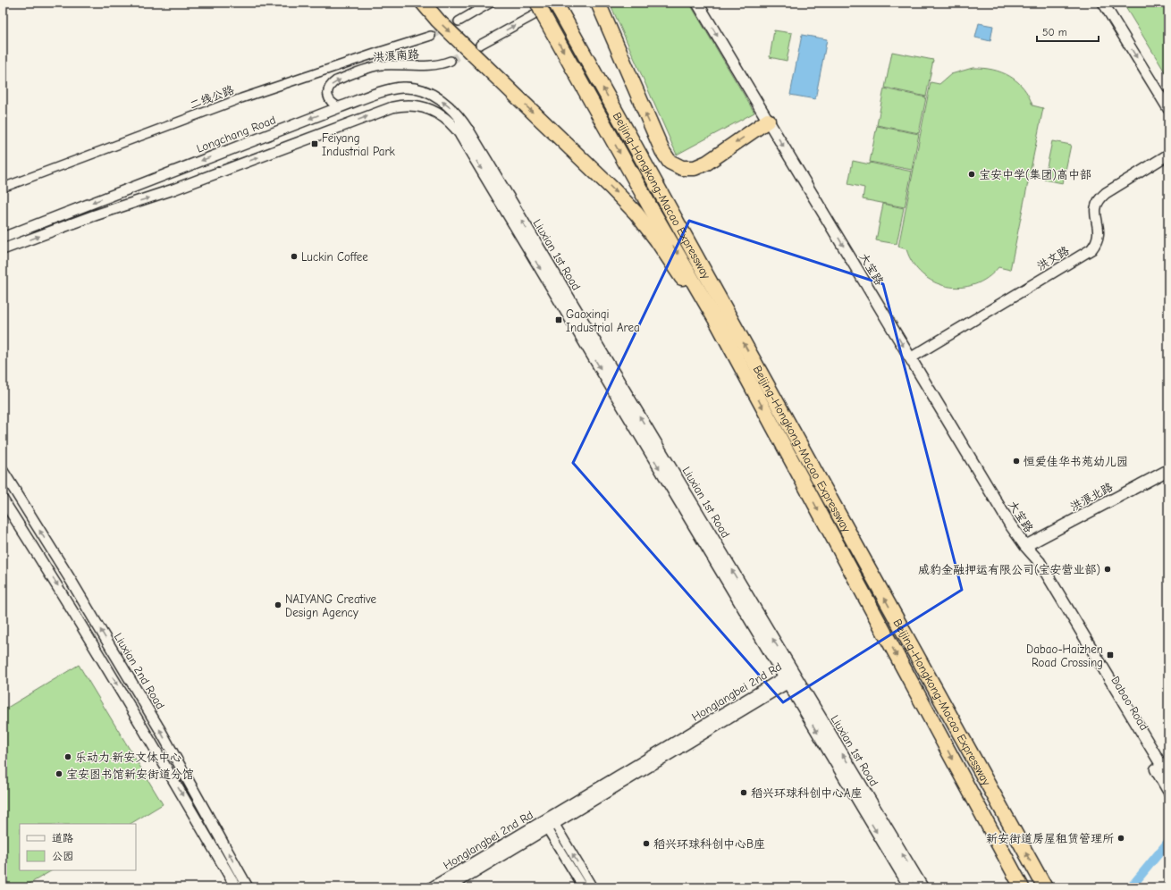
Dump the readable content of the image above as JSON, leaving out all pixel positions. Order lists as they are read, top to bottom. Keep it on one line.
{"streets":{"highway":["Beijing-Hongkong-Macao Expressway"],"main road":["Liuxian 1st Road","大宝路","洪浪北路","Honglangbei 2nd Rd","Dabao Road"],"street":["洪浪南路","二线公路","Longchang Road","洪文路","Liuxian 2nd Road"]},"crossings":[["洪浪南路","Longchang Road"],["Longchang Road","Liuxian 1st Road"],["Liuxian 1st Road","Honglangbei 2nd Rd"],["洪文路","大宝路"],["大宝路","洪浪北路"],["大宝路","Dabao Road"],["洪浪北路","Dabao Road"]],"one_way":["大宝路"],"places":{"transit":["Feiyang Industrial Park","Gaoxinqi Industrial Area","Dabao-Haizhen Road Crossing"],"other":["宝安中学(集团)高中部","Luckin Coffee","恒爱佳华书苑幼儿园","威豹金融押运有限公司(宝安营业部)","NAIYANG Creative Design Agency","乐动力·新安文体中心","宝安图书馆新安街道分馆","稻兴环球科创中心A座","新安街道房屋租赁管理所","稻兴环球科创中心B座"]},"legend":["道路","公园"],"scale_bar":"50 m"}
